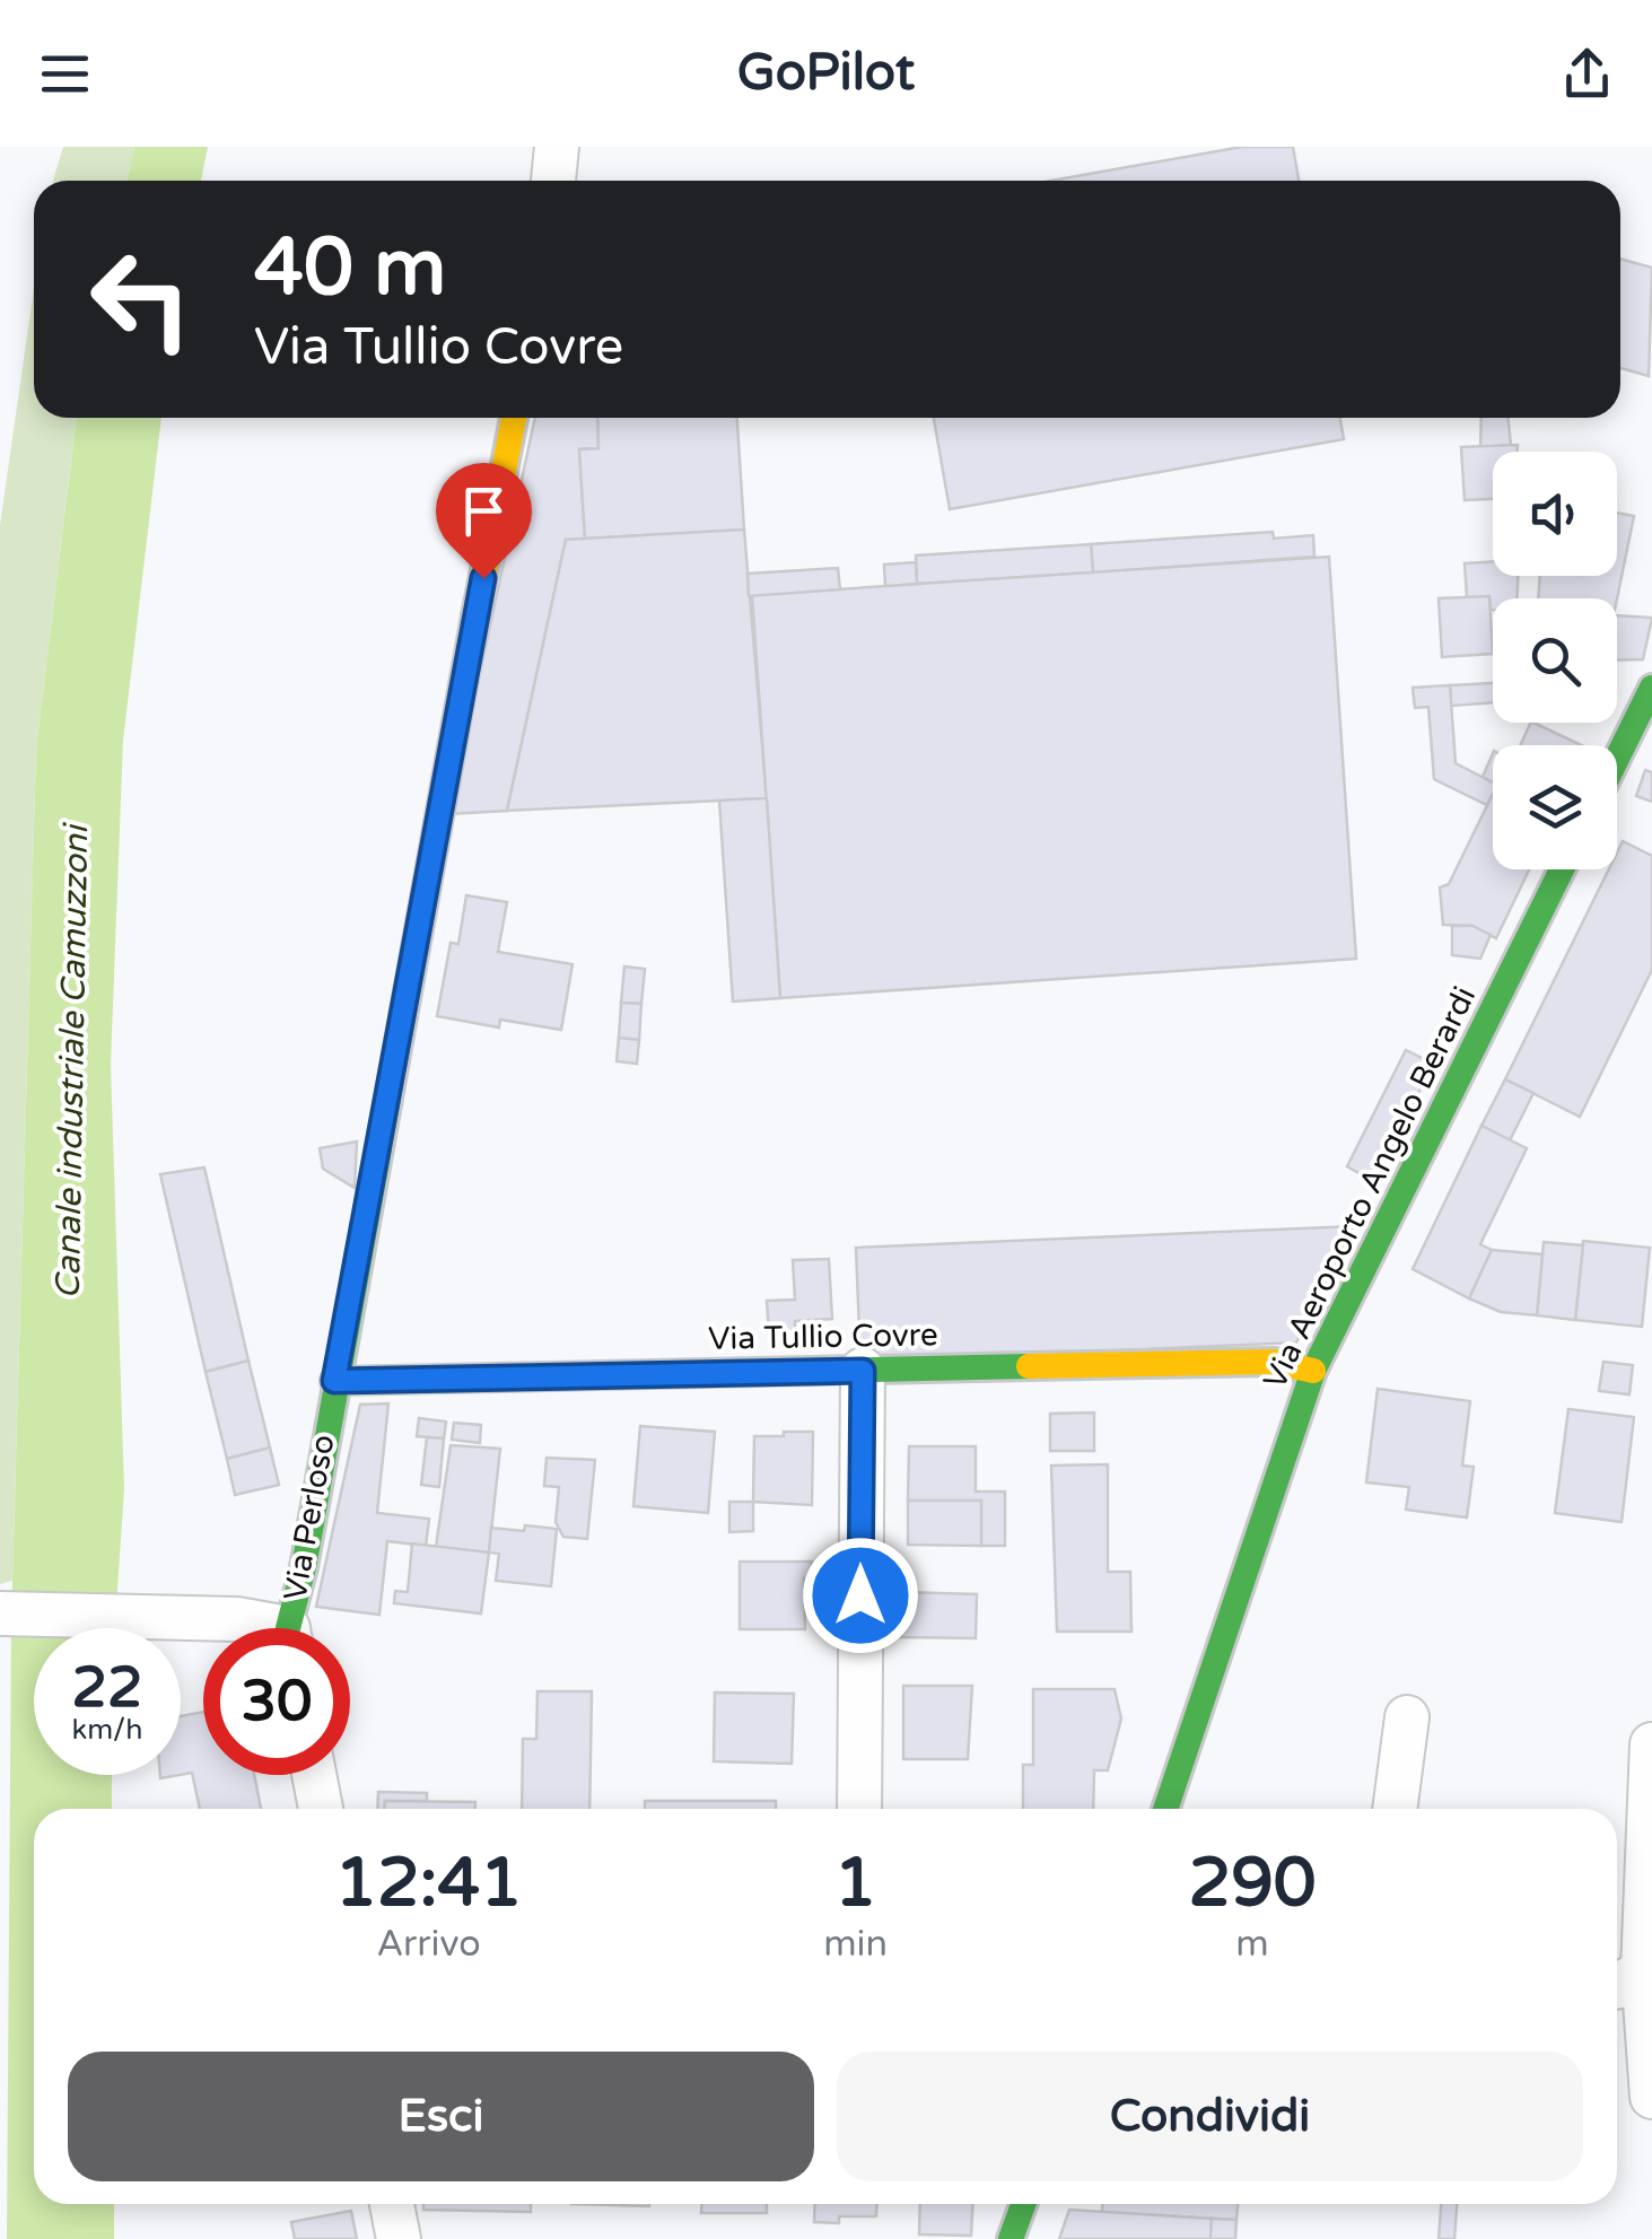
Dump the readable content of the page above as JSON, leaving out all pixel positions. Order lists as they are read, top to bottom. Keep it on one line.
{"streets":{"street":["Via Aeroporto Angelo Berardi","Via Tullio Covre","Via Perloso"]},"crossings":[["Via Aeroporto Angelo Berardi","Via Tullio Covre"],["Via Tullio Covre","Via Perloso"]],"water":["Canale industriale Camuzzoni"],"page":{"header":"GoPilot","turn":["40 m","Via Tullio Covre"],"speed":"22 km/h","limit":"30","eta":["12:41","Arrivo","1","min","290","m"],"buttons":["Esci","Condividi"]}}
